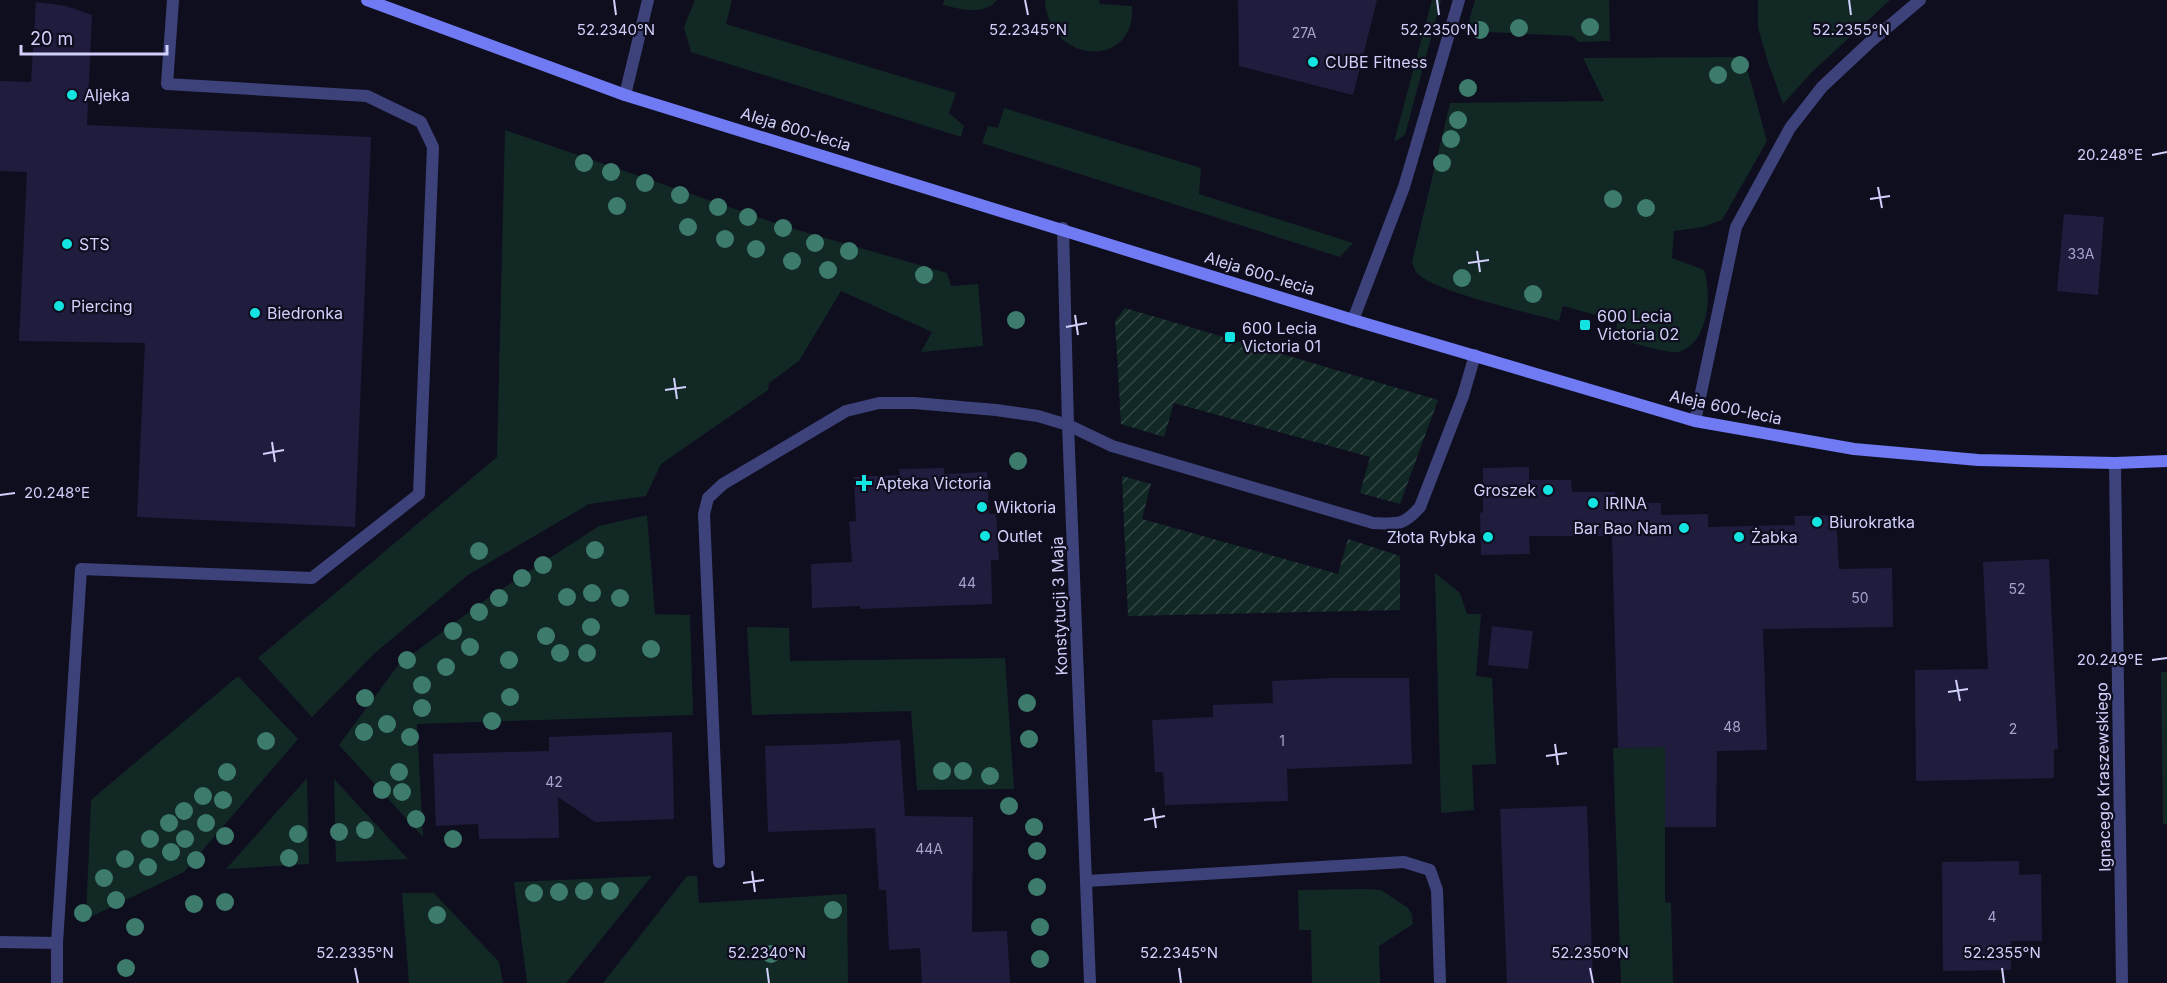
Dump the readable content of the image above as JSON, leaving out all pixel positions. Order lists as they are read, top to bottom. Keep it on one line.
{"streets":{"main road":["Aleja 600-lecia"],"street":["Konstytucji 3 Maja","Ignacego Kraszewskiego"]},"crossings":[["Aleja 600-lecia","Konstytucji 3 Maja"],["Aleja 600-lecia","Ignacego Kraszewskiego"]],"places":{"other":["CUBE Fitness","Aljeka","STS","Piercing","Biedronka","Groszek","IRINA","Wiktoria","Biurokratka","Bar Bao Nam","Outlet","Złota Rybka","Żabka"],"transit":["600 Lecia Victoria 02","600 Lecia Victoria 01"],"health":["Apteka Victoria"]},"house_numbers":["27A","33A","44","52","50","48","2","1","42","44A","4"],"scale_bar":"20 m","coordinates":["52.2340°N","52.2345°N","52.2350°N","52.2355°N","20.248°E","20.249°E","52.2335°N"]}
